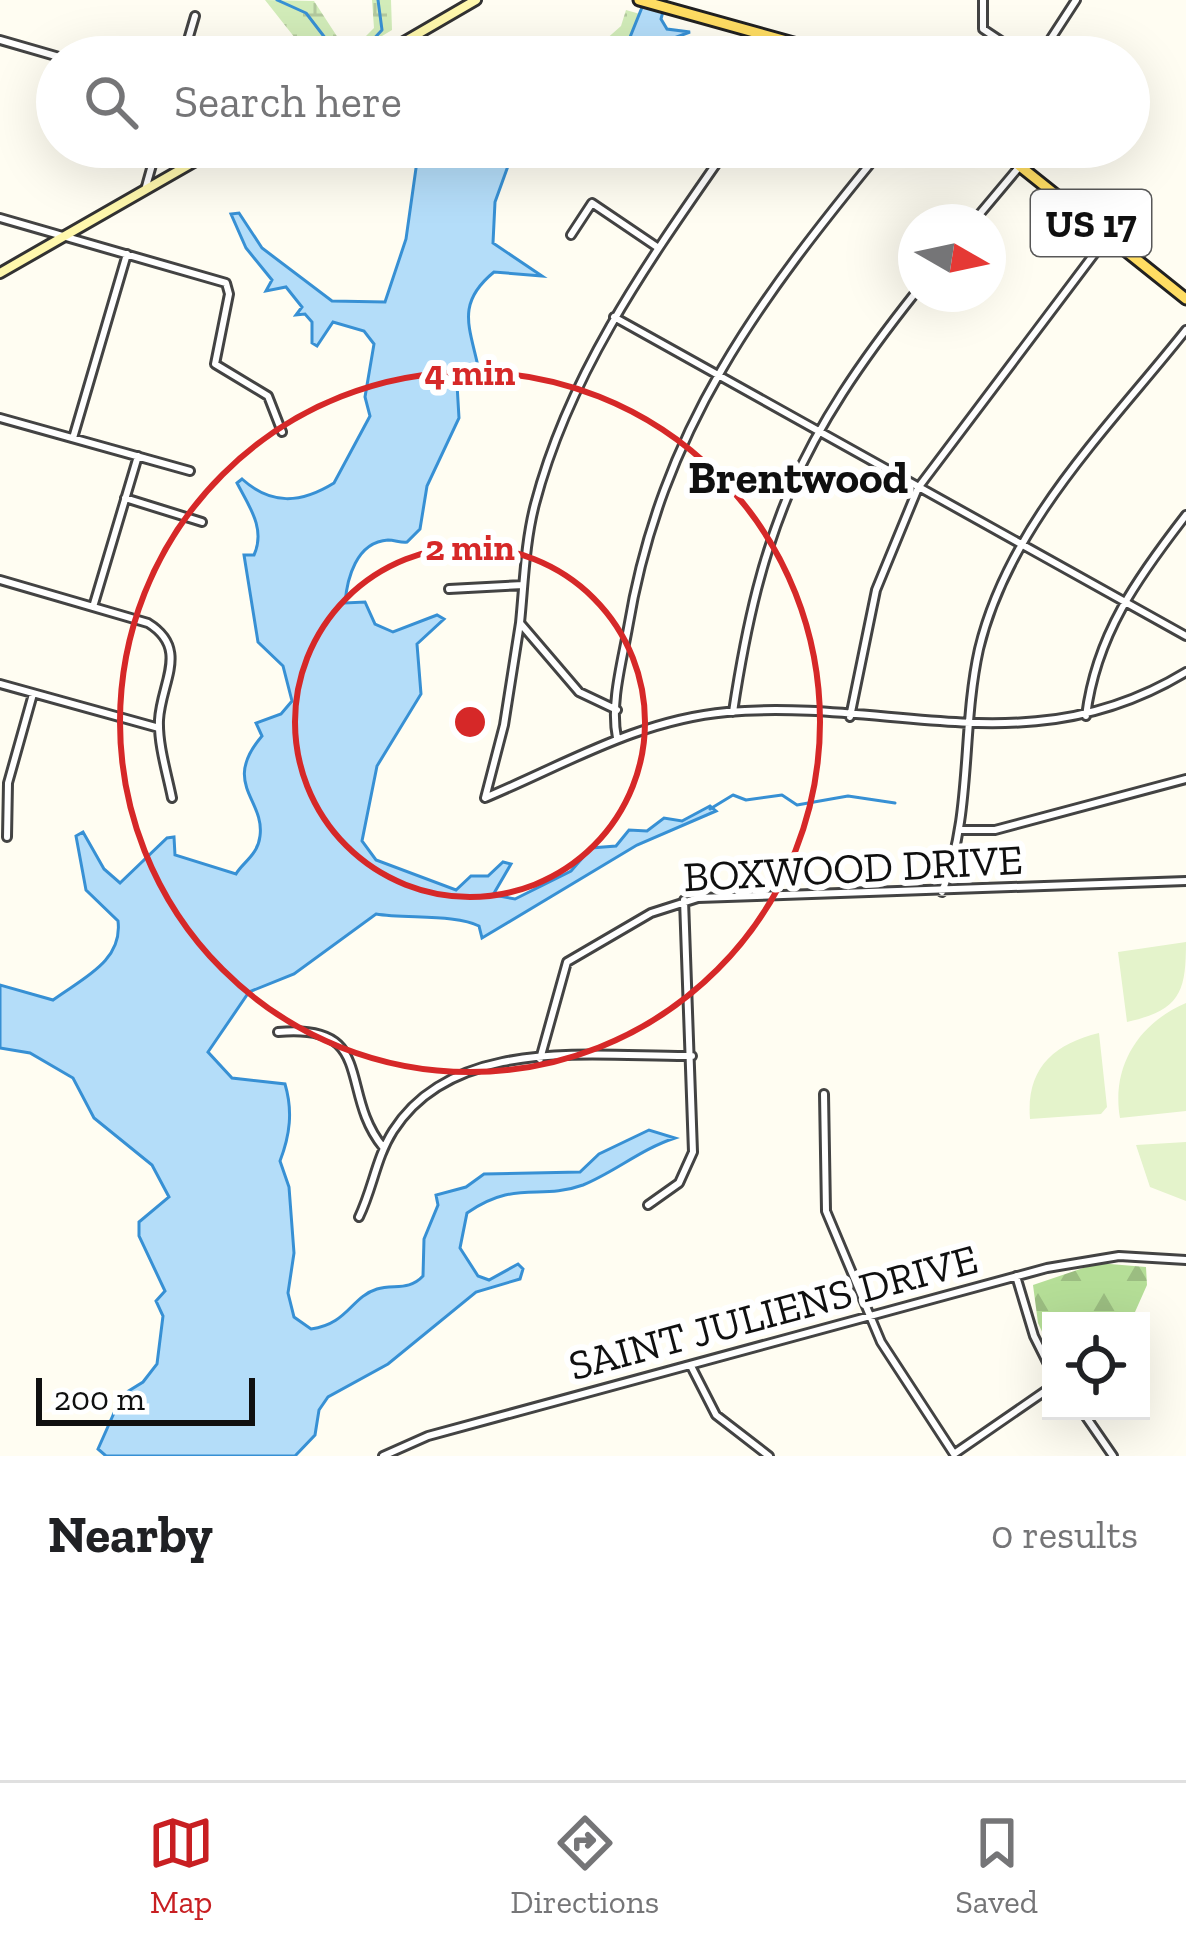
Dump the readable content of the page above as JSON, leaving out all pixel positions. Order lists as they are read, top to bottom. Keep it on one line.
{"streets":{"main road":["US 17"],"street":["BOXWOOD DRIVE","SAINT JULIENS DRIVE"]},"districts":["Brentwood"],"scale_bar":"200 m","north":"right","page":{"search":"Search here","scale":"200 m","heading":["Nearby","0 results"],"nav":["Map","Directions","Saved"]},"rings":["4 min","2 min"]}
